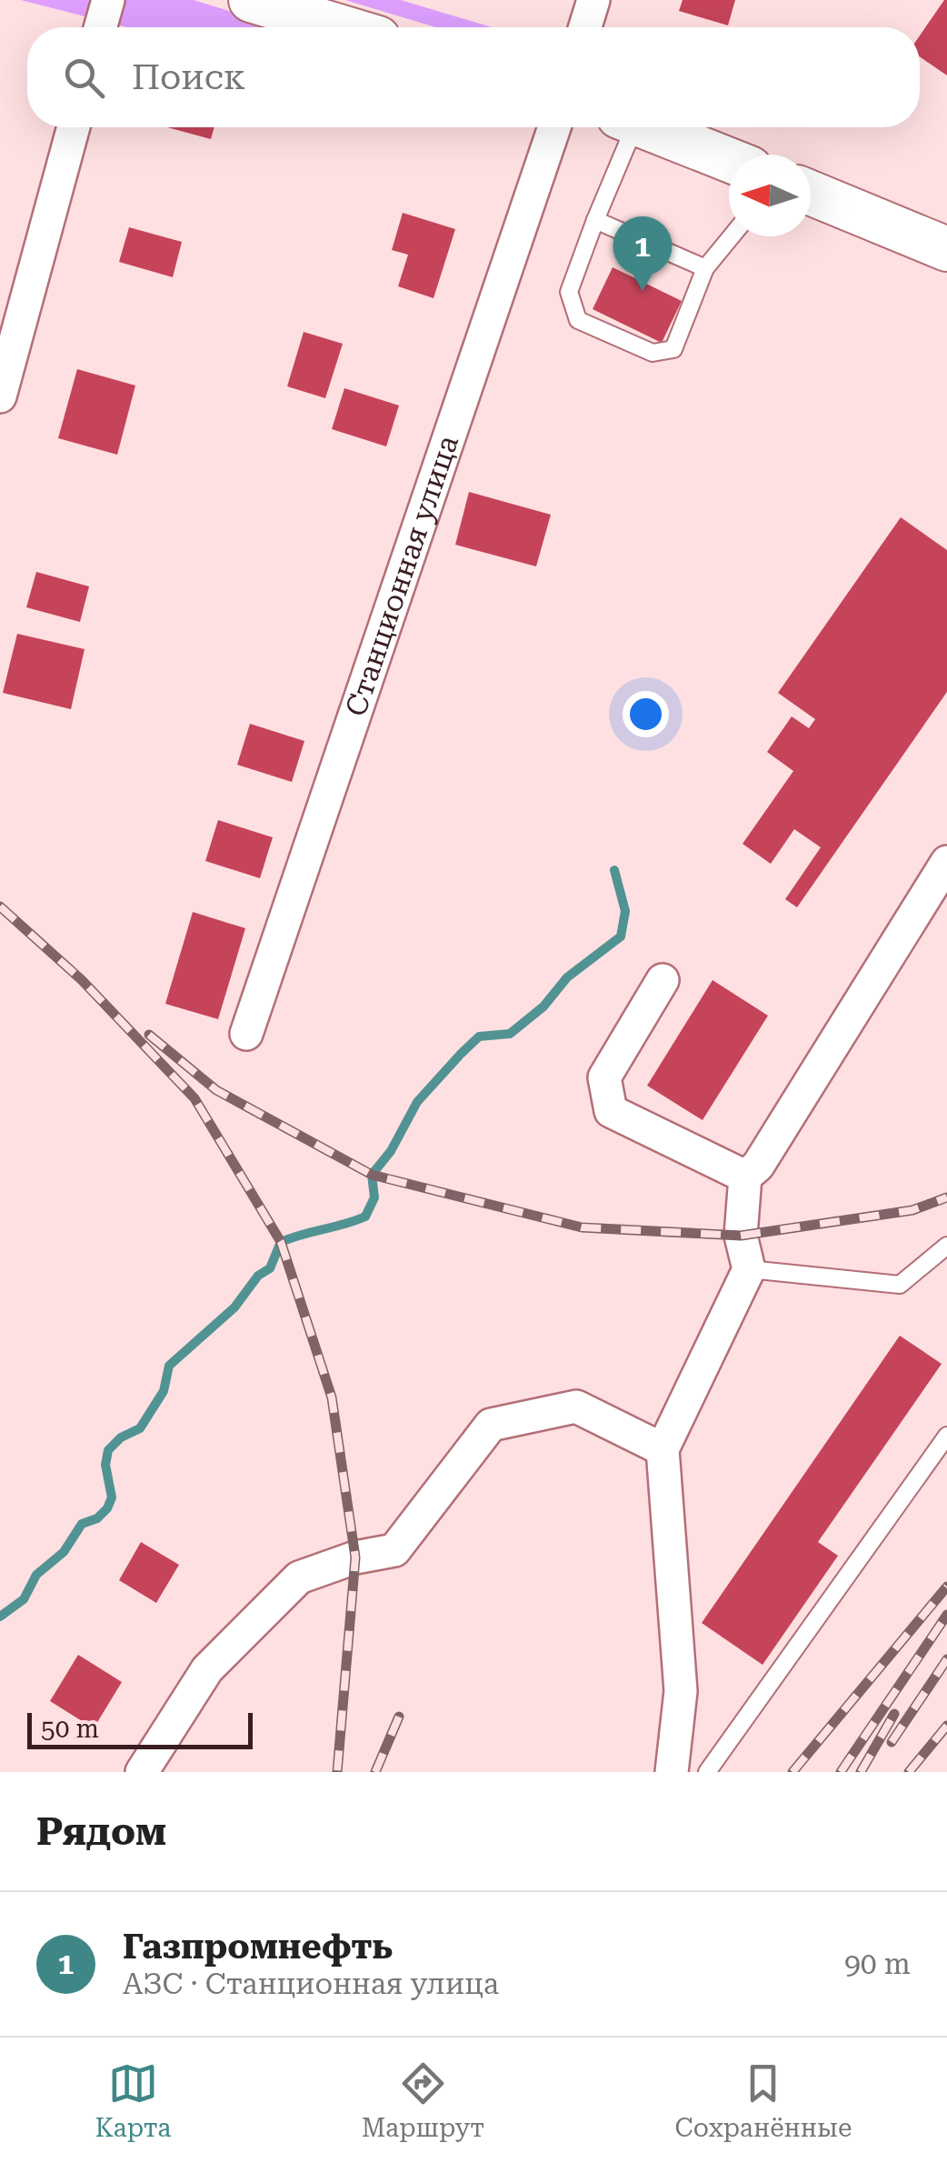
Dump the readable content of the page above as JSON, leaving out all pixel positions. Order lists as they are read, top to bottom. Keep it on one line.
{"streets":{"street":["Станционная улица"]},"scale_bar":"50 m","north":"left","page":{"search":"Поиск","pins":"1","scale":"50 m","heading":"Рядом","list":[{"mark":"1","name":"Газпромнефть","note":"АЗС · Станционная улица","value":"90 m"}],"nav":["Карта","Маршрут","Сохранённые"]}}
